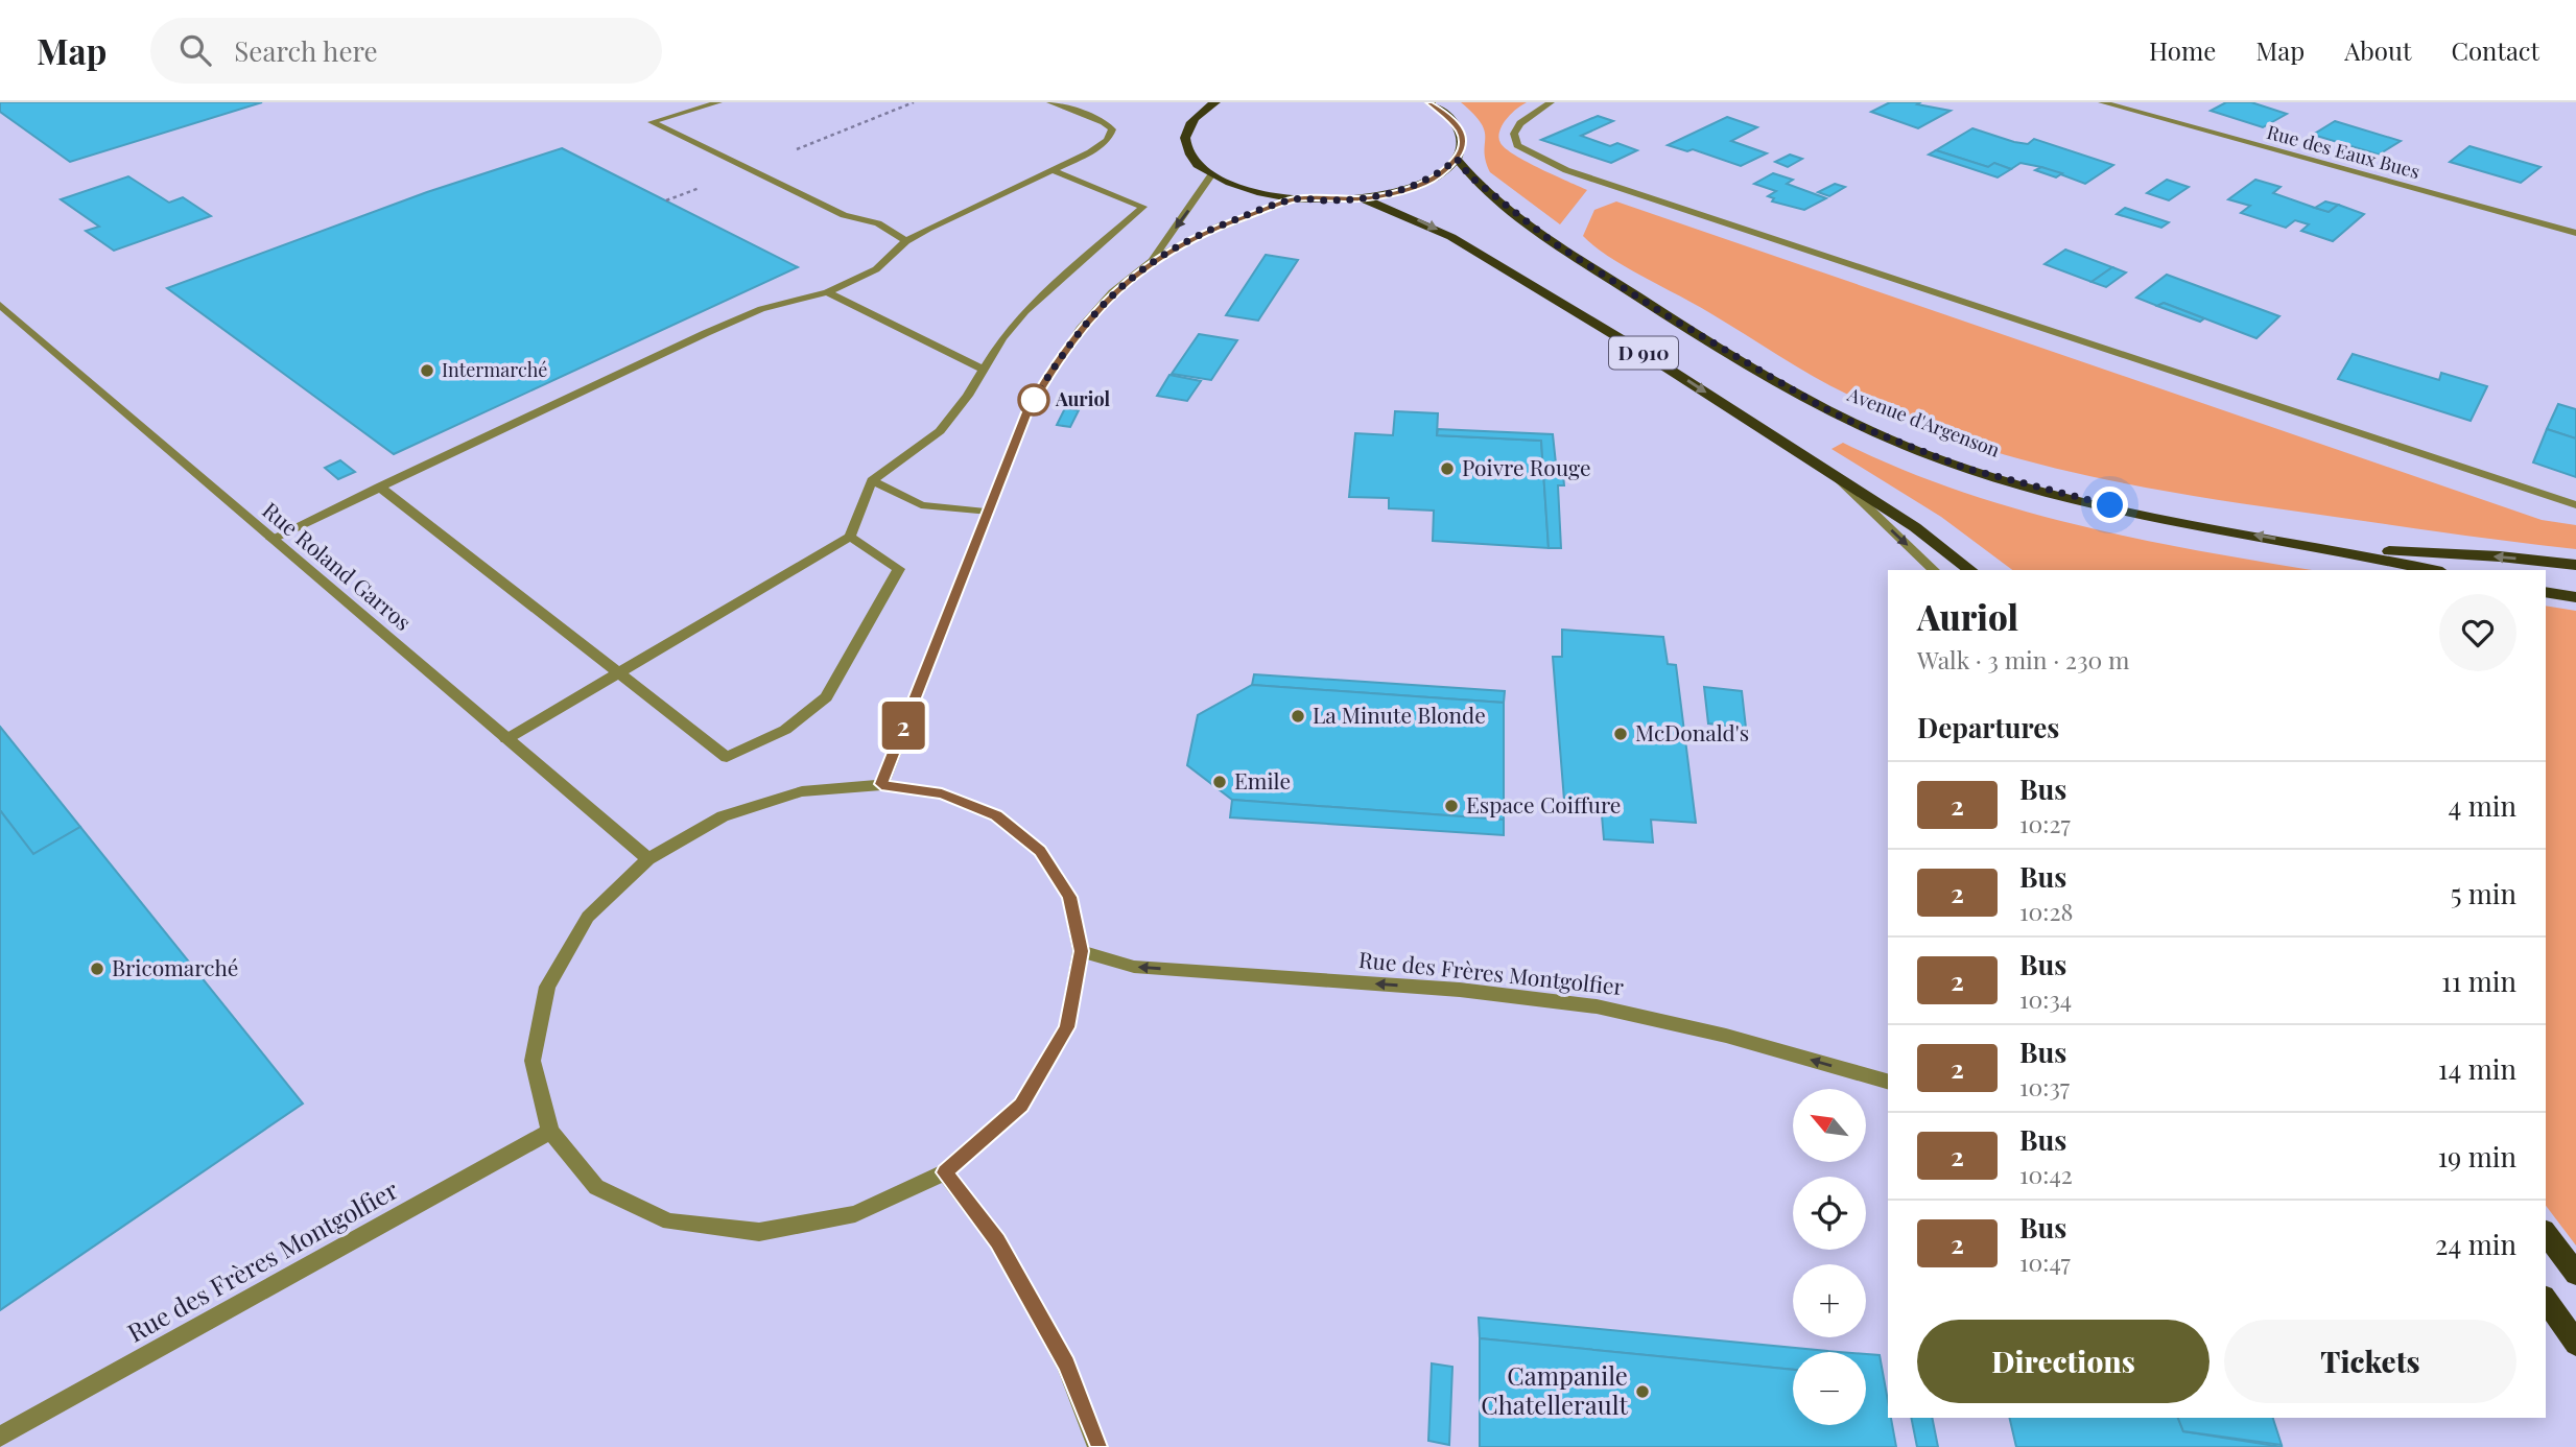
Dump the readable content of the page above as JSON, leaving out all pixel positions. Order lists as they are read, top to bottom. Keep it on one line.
{"streets":{"main road":["D 910","Avenue d'Argenson"],"street":["Rue des Eaux Bues","Rue Roland Garros","Rue des Frères Montgolfier"]},"one_way":["Rue des Frères Montgolfier"],"places":["Intermarché","Auriol","Poivre Rouge","La Minute Blonde","McDonald's","Emile","Espace Coiffure","Bricomarché","Campanile Chatellerault"],"lines":["bus line 2"],"north":"top left","page":{"header":"Map","search":"Search here","nav":["Home","Map","About","Contact"],"on_map":"2","heading":[["Auriol","Walk · 3 min · 230 m"],"Departures"],"list":[{"mark":"2","name":"Bus","note":"10:27","value":"4 min"},{"mark":"2","name":"Bus","note":"10:28","value":"5 min"},{"mark":"2","name":"Bus","note":"10:34","value":"11 min"},{"mark":"2","name":"Bus","note":"10:37","value":"14 min"},{"mark":"2","name":"Bus","note":"10:42","value":"19 min"},{"mark":"2","name":"Bus","note":"10:47","value":"24 min"}],"map_buttons":["+","−"],"buttons":["Directions","Tickets"]}}
